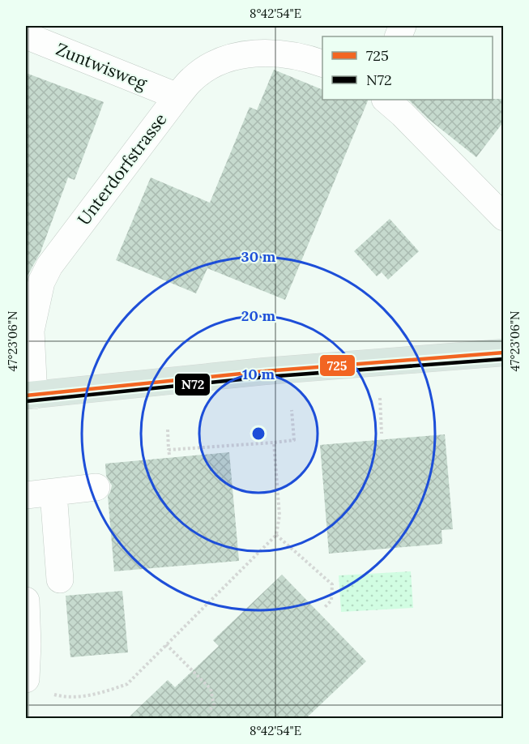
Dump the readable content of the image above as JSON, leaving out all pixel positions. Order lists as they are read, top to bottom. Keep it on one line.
{"streets":{"street":["Zuntwisweg","Unterdorfstrasse"]},"crossings":[["Zuntwisweg","Unterdorfstrasse"]],"lines":["transit line 725","transit line N72"],"legend":["725","N72"],"coordinates":["8°42'54\"E","47°23'06\"N"],"rings":["30 m","20 m","10 m"]}
